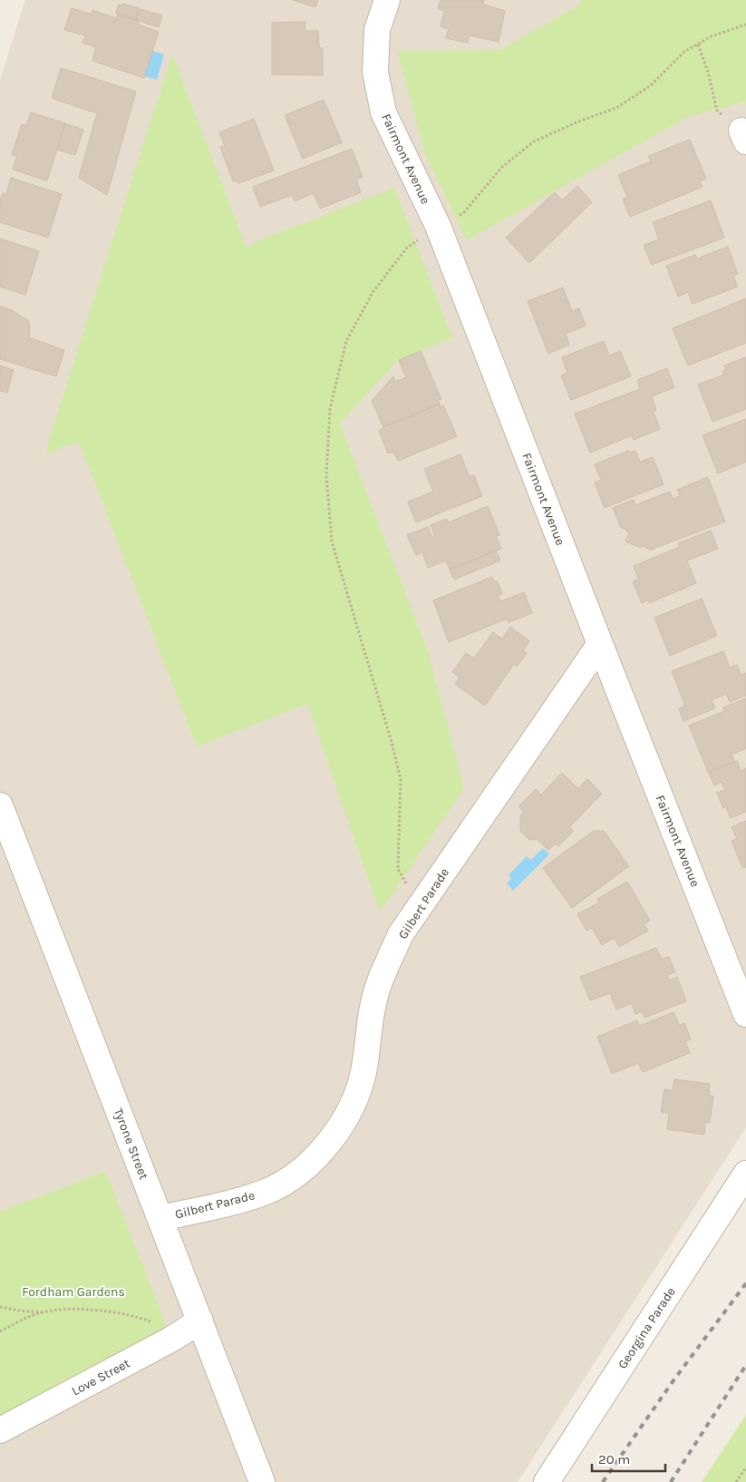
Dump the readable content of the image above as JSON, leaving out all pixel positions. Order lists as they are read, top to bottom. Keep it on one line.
{"streets":{"street":["Fairmont Avenue","Gilbert Parade","Tyrone Street","Georgina Parade","Love Street"]},"crossings":[["Fairmont Avenue","Gilbert Parade"],["Gilbert Parade","Tyrone Street"],["Tyrone Street","Love Street"]],"parks":["Fordham Gardens"],"scale_bar":"20 m"}
